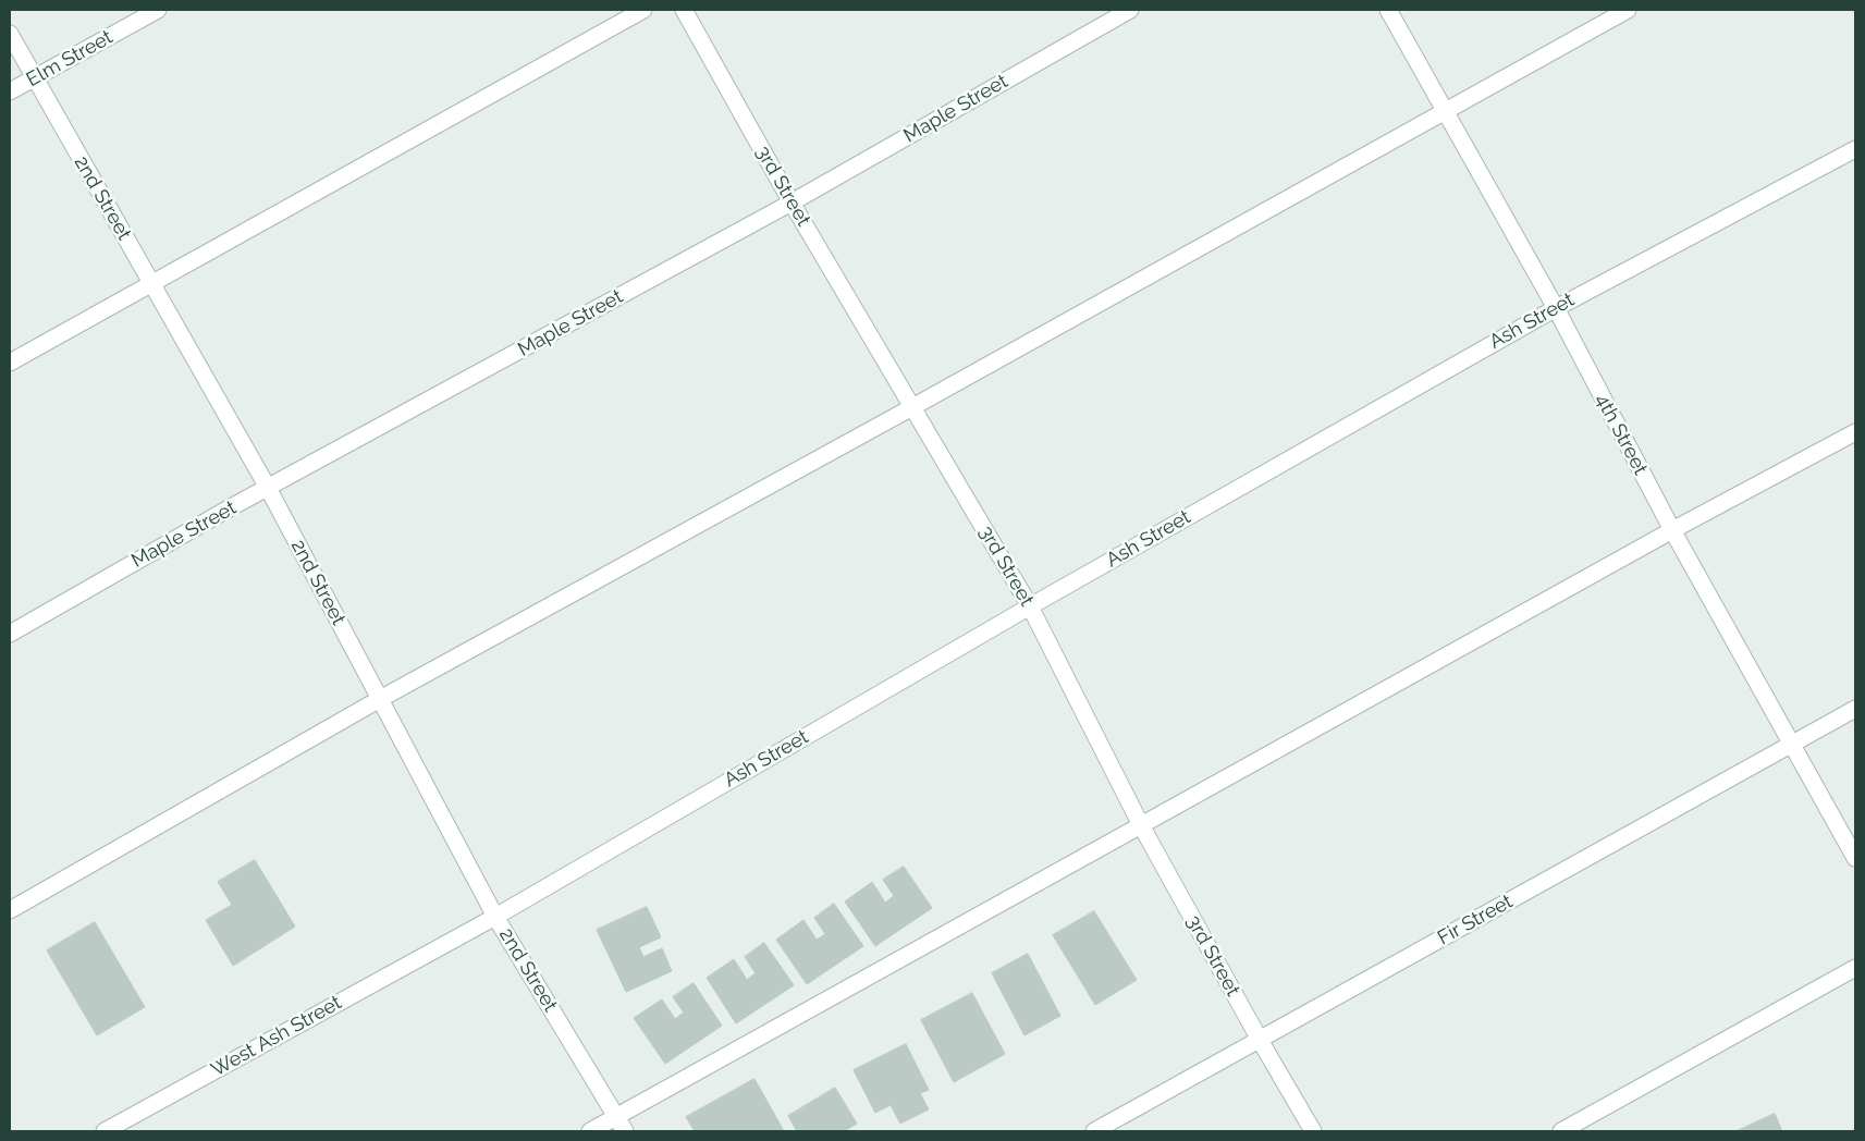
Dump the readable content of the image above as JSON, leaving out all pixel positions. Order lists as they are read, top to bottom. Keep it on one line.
{"streets":{"street":["Elm Street","Maple Street","3rd Street","2nd Street","Ash Street","4th Street","Fir Street","West Ash Street"]},"crossings":[["Elm Street","2nd Street"],["Maple Street","3rd Street"],["Maple Street","2nd Street"],["3rd Street","Ash Street"],["3rd Street","Fir Street"],["2nd Street","Ash Street"],["Ash Street","4th Street"],["Ash Street","West Ash Street"],["4th Street","Fir Street"]]}
